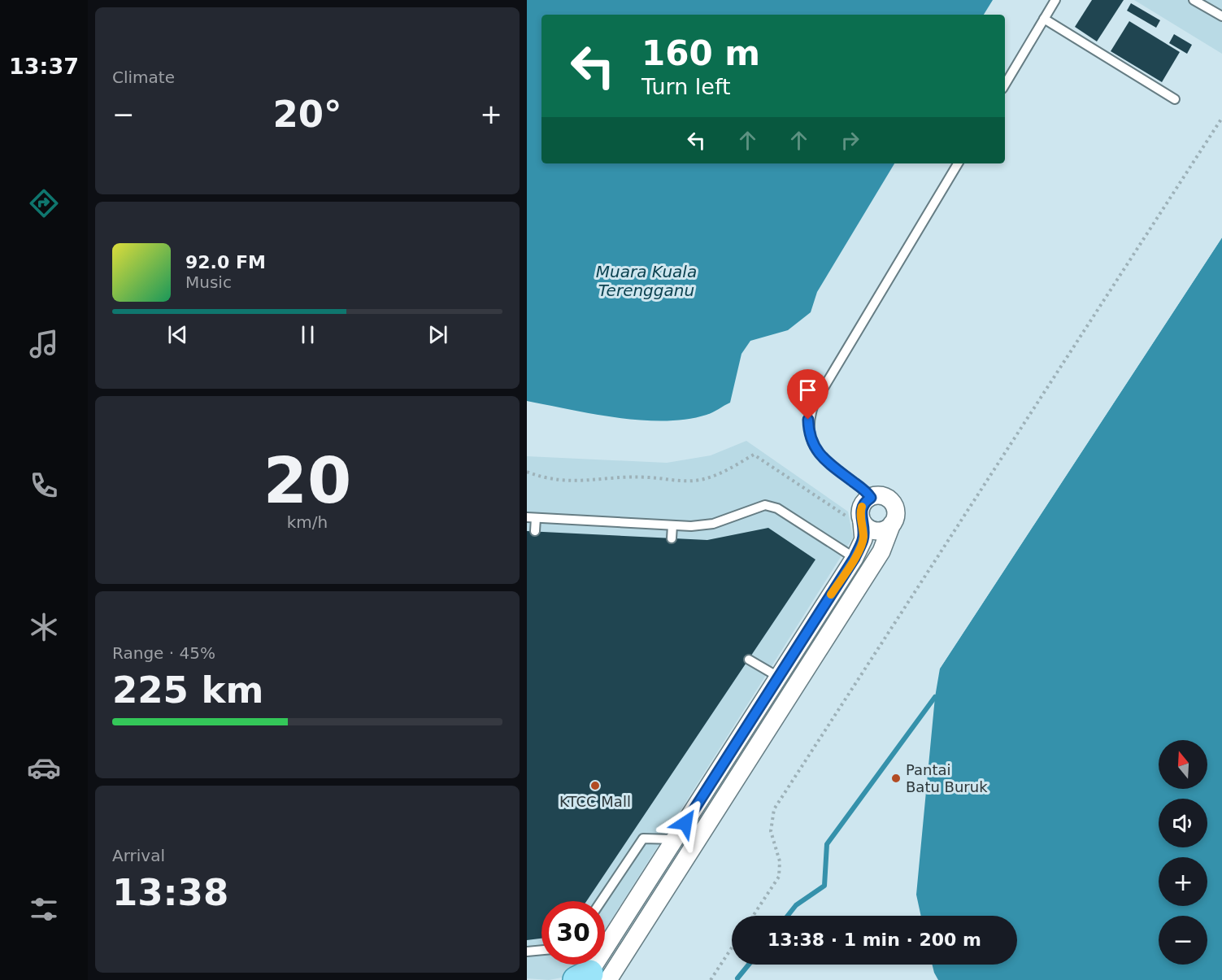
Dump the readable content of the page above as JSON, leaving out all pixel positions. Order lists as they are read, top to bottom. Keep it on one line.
{"water":["Muara Kuala Terengganu"],"places":["Pantai Batu Buruk","KTCC Mall"],"north":"top","page":{"tabs":"13:37","tile":["Climate",["20","km/h"],["Range · 45%","225 km"],["Arrival","13:38"]],"turn":["160 m","Turn left"],"heat":["−","20°","+"],"song":["92.0 FM","Music"],"map_buttons":["+","−"],"limit":"30","trip":"13:38 · 1 min · 200 m"}}
